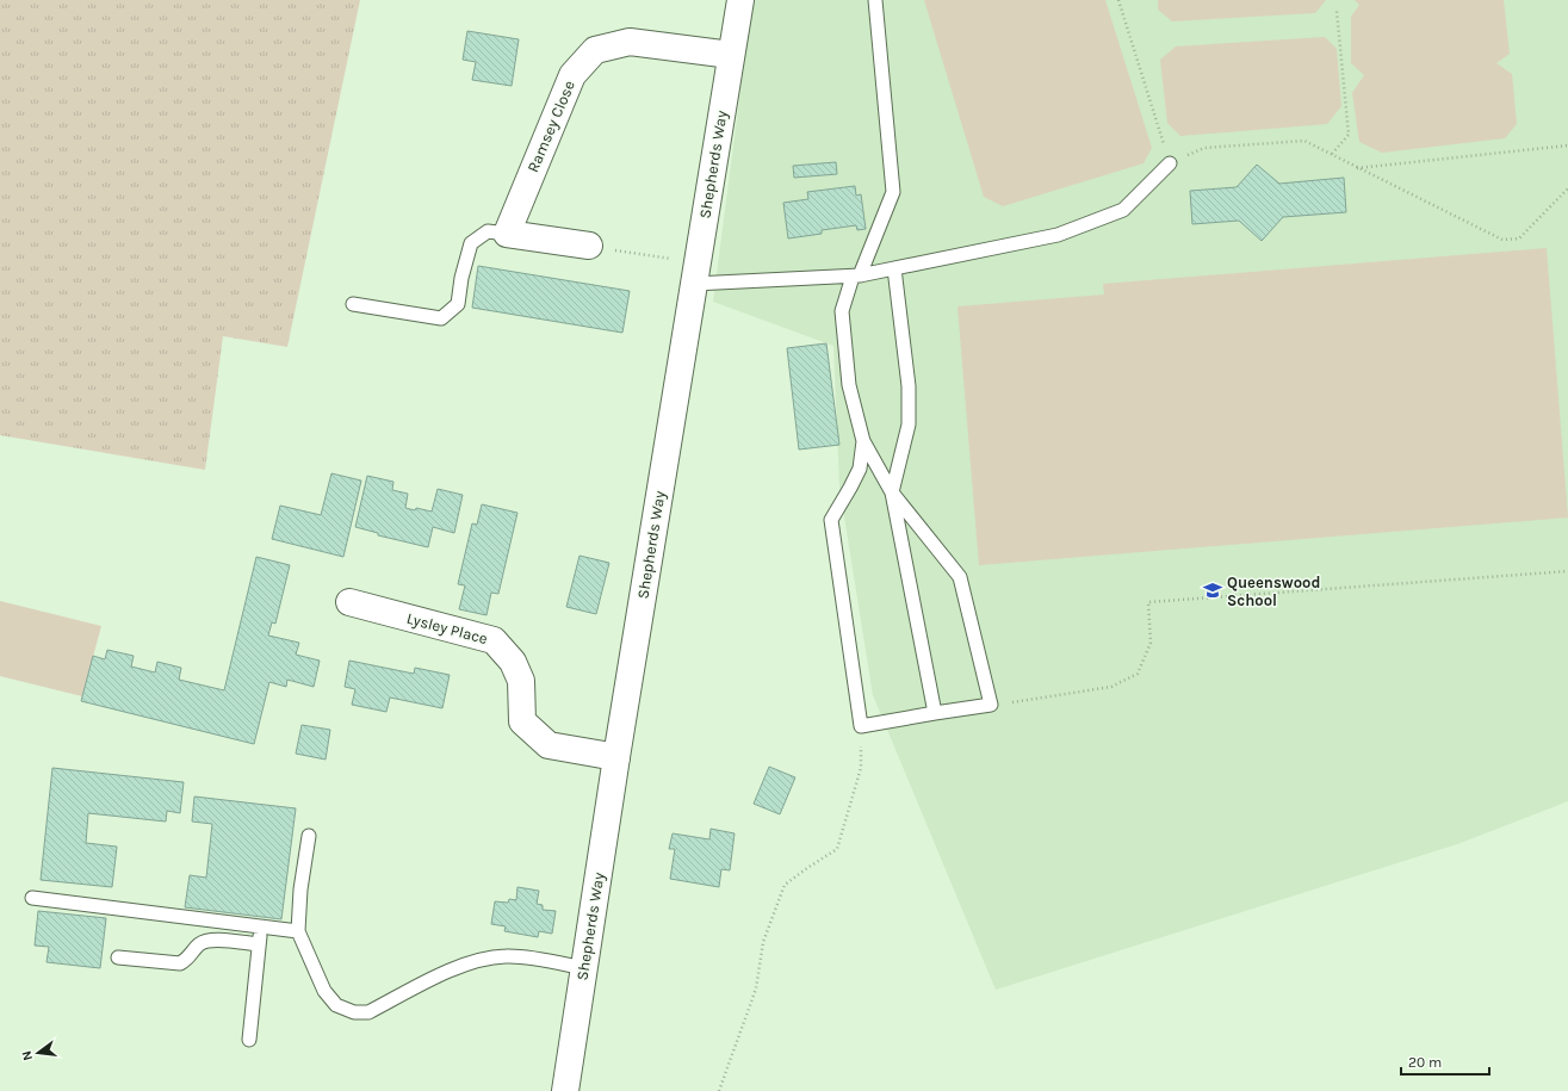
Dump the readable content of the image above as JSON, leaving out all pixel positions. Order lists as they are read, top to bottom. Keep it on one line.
{"streets":{"street":["Ramsey Close","Shepherds Way","Lysley Place"]},"crossings":[["Ramsey Close","Shepherds Way"],["Shepherds Way","Lysley Place"]],"places":{"school or university":["Queenswood School"]},"scale_bar":"20 m","north":"left"}
